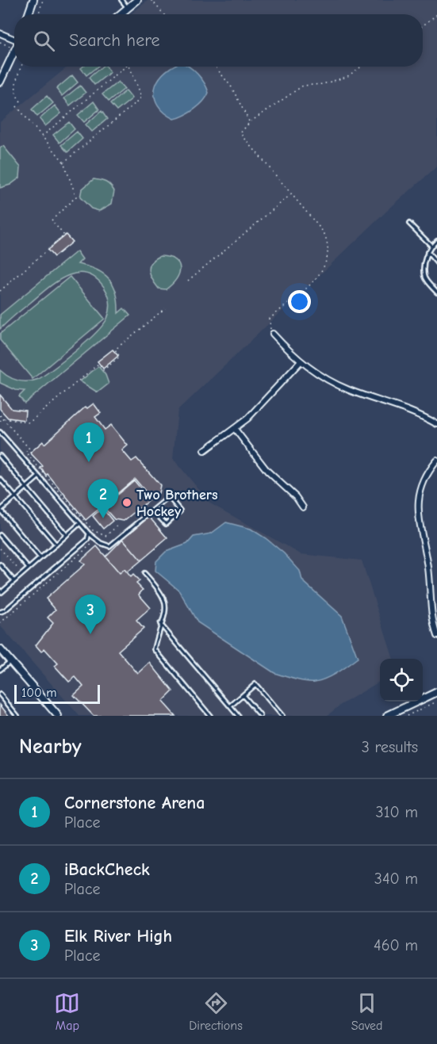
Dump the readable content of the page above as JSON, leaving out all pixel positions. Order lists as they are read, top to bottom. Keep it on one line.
{"places":["Two Brothers Hockey"],"scale_bar":"100 m","page":{"search":"Search here","pins":["1","2","3"],"scale":"100 m","heading":["Nearby","3 results"],"list":[{"mark":"1","name":"Cornerstone Arena","note":"Place","value":"310 m"},{"mark":"2","name":"iBackCheck","note":"Place","value":"340 m"},{"mark":"3","name":"Elk River High","note":"Place","value":"460 m"}],"nav":["Map","Directions","Saved"]}}
